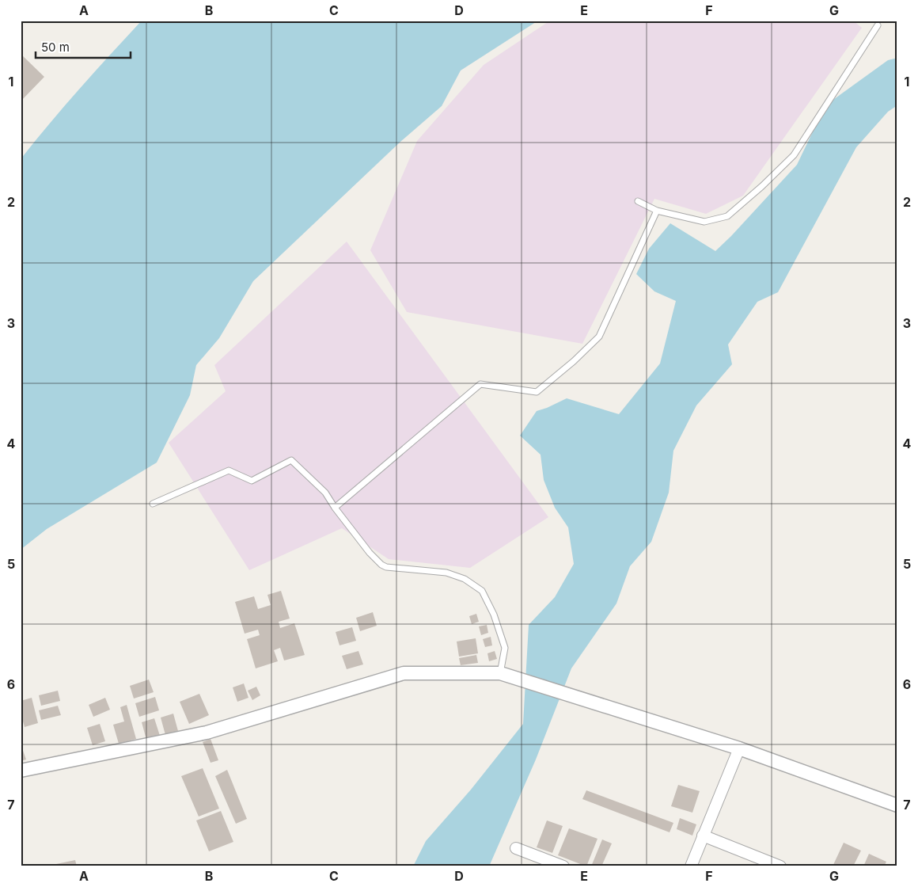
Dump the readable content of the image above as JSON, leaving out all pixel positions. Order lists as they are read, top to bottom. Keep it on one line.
{"scale_bar":"50 m","grid":{"columns":["A","B","C","D","E","F","G"],"rows":["1","2","3","4","5","6","7"]}}
